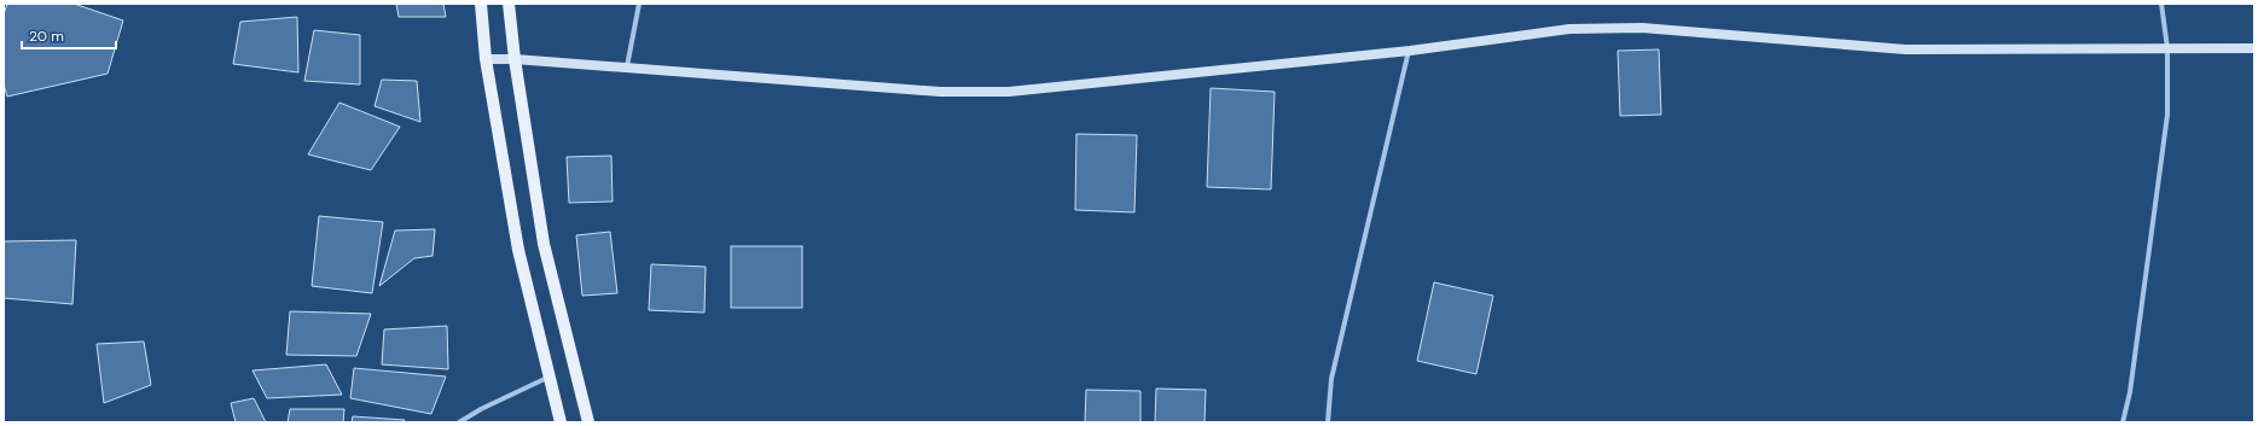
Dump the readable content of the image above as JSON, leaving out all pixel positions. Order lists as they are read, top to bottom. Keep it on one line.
{"scale_bar":"20 m"}
